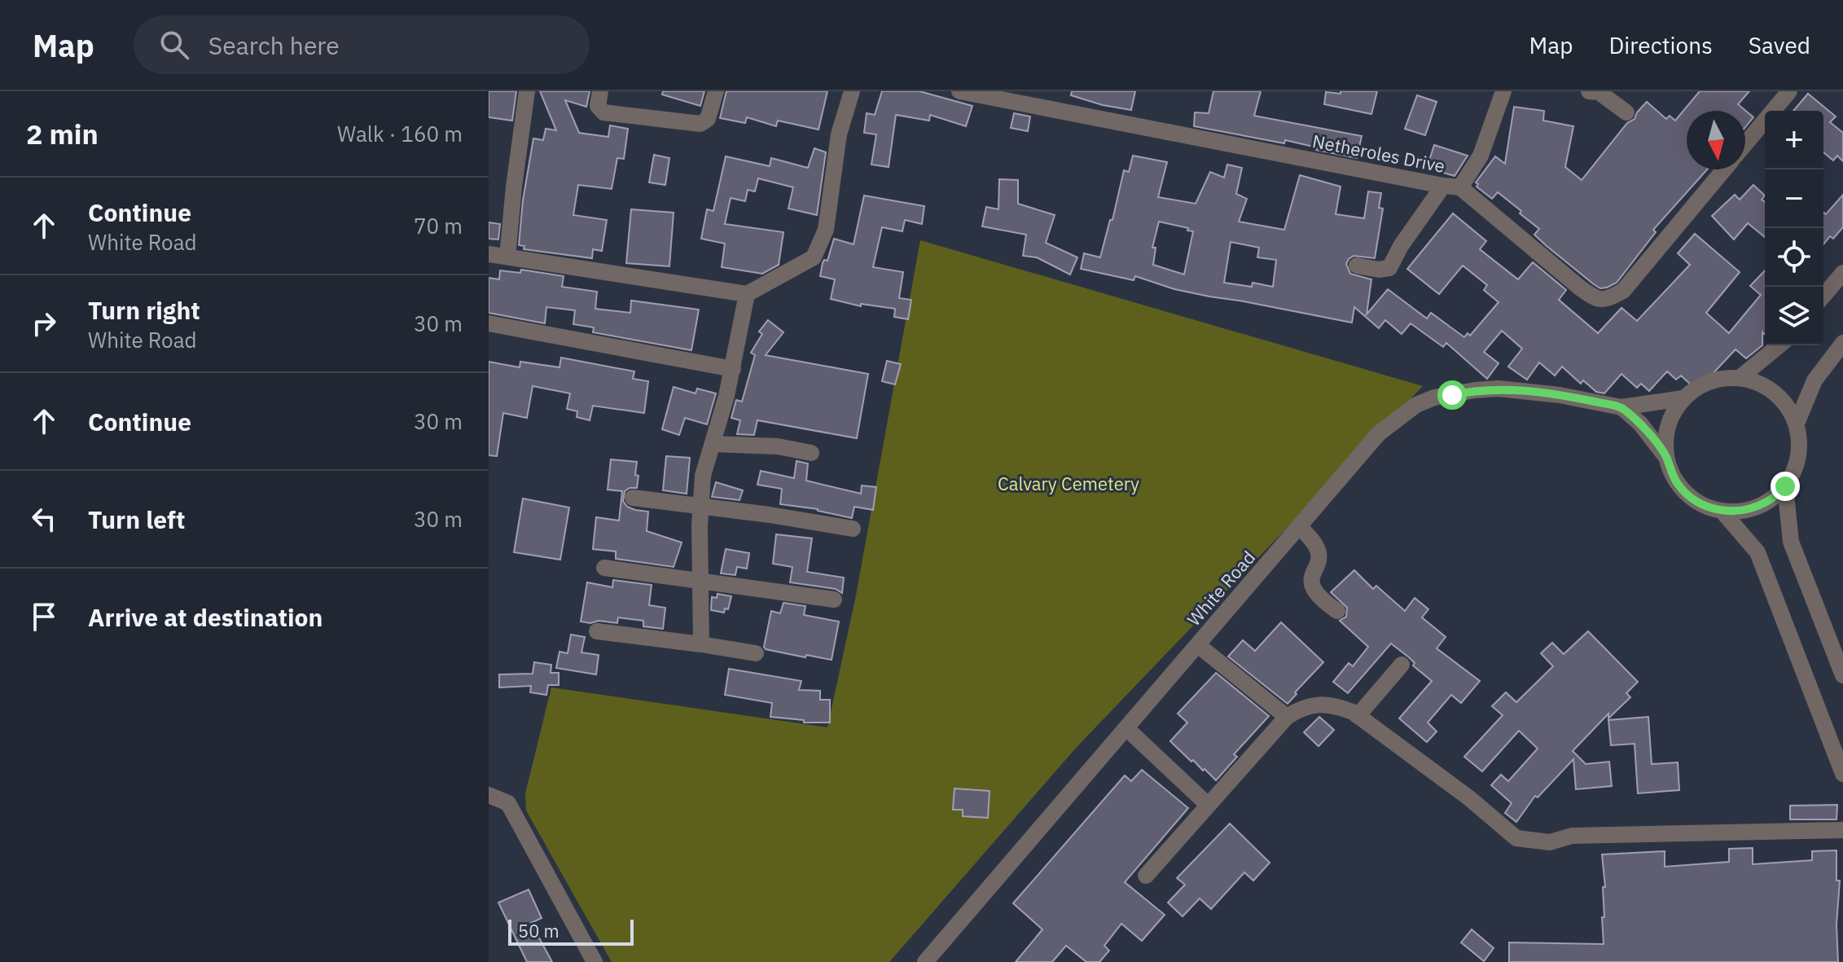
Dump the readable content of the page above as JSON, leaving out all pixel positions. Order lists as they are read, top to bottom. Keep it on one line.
{"streets":{"street":["Netheroles Drive","White Road"]},"parks":["Calvary Cemetery"],"scale_bar":"50 m","north":"bottom","page":{"header":"Map","search":"Search here","nav":["Map","Directions","Saved"],"heading":["2 min","Walk · 160 m"],"map_buttons":["+","−"],"list":[["Continue","White Road","70 m"],["Turn right","White Road","30 m"],["Continue","30 m"],["Turn left","30 m"],"Arrive at destination"],"scale":"50 m"}}
